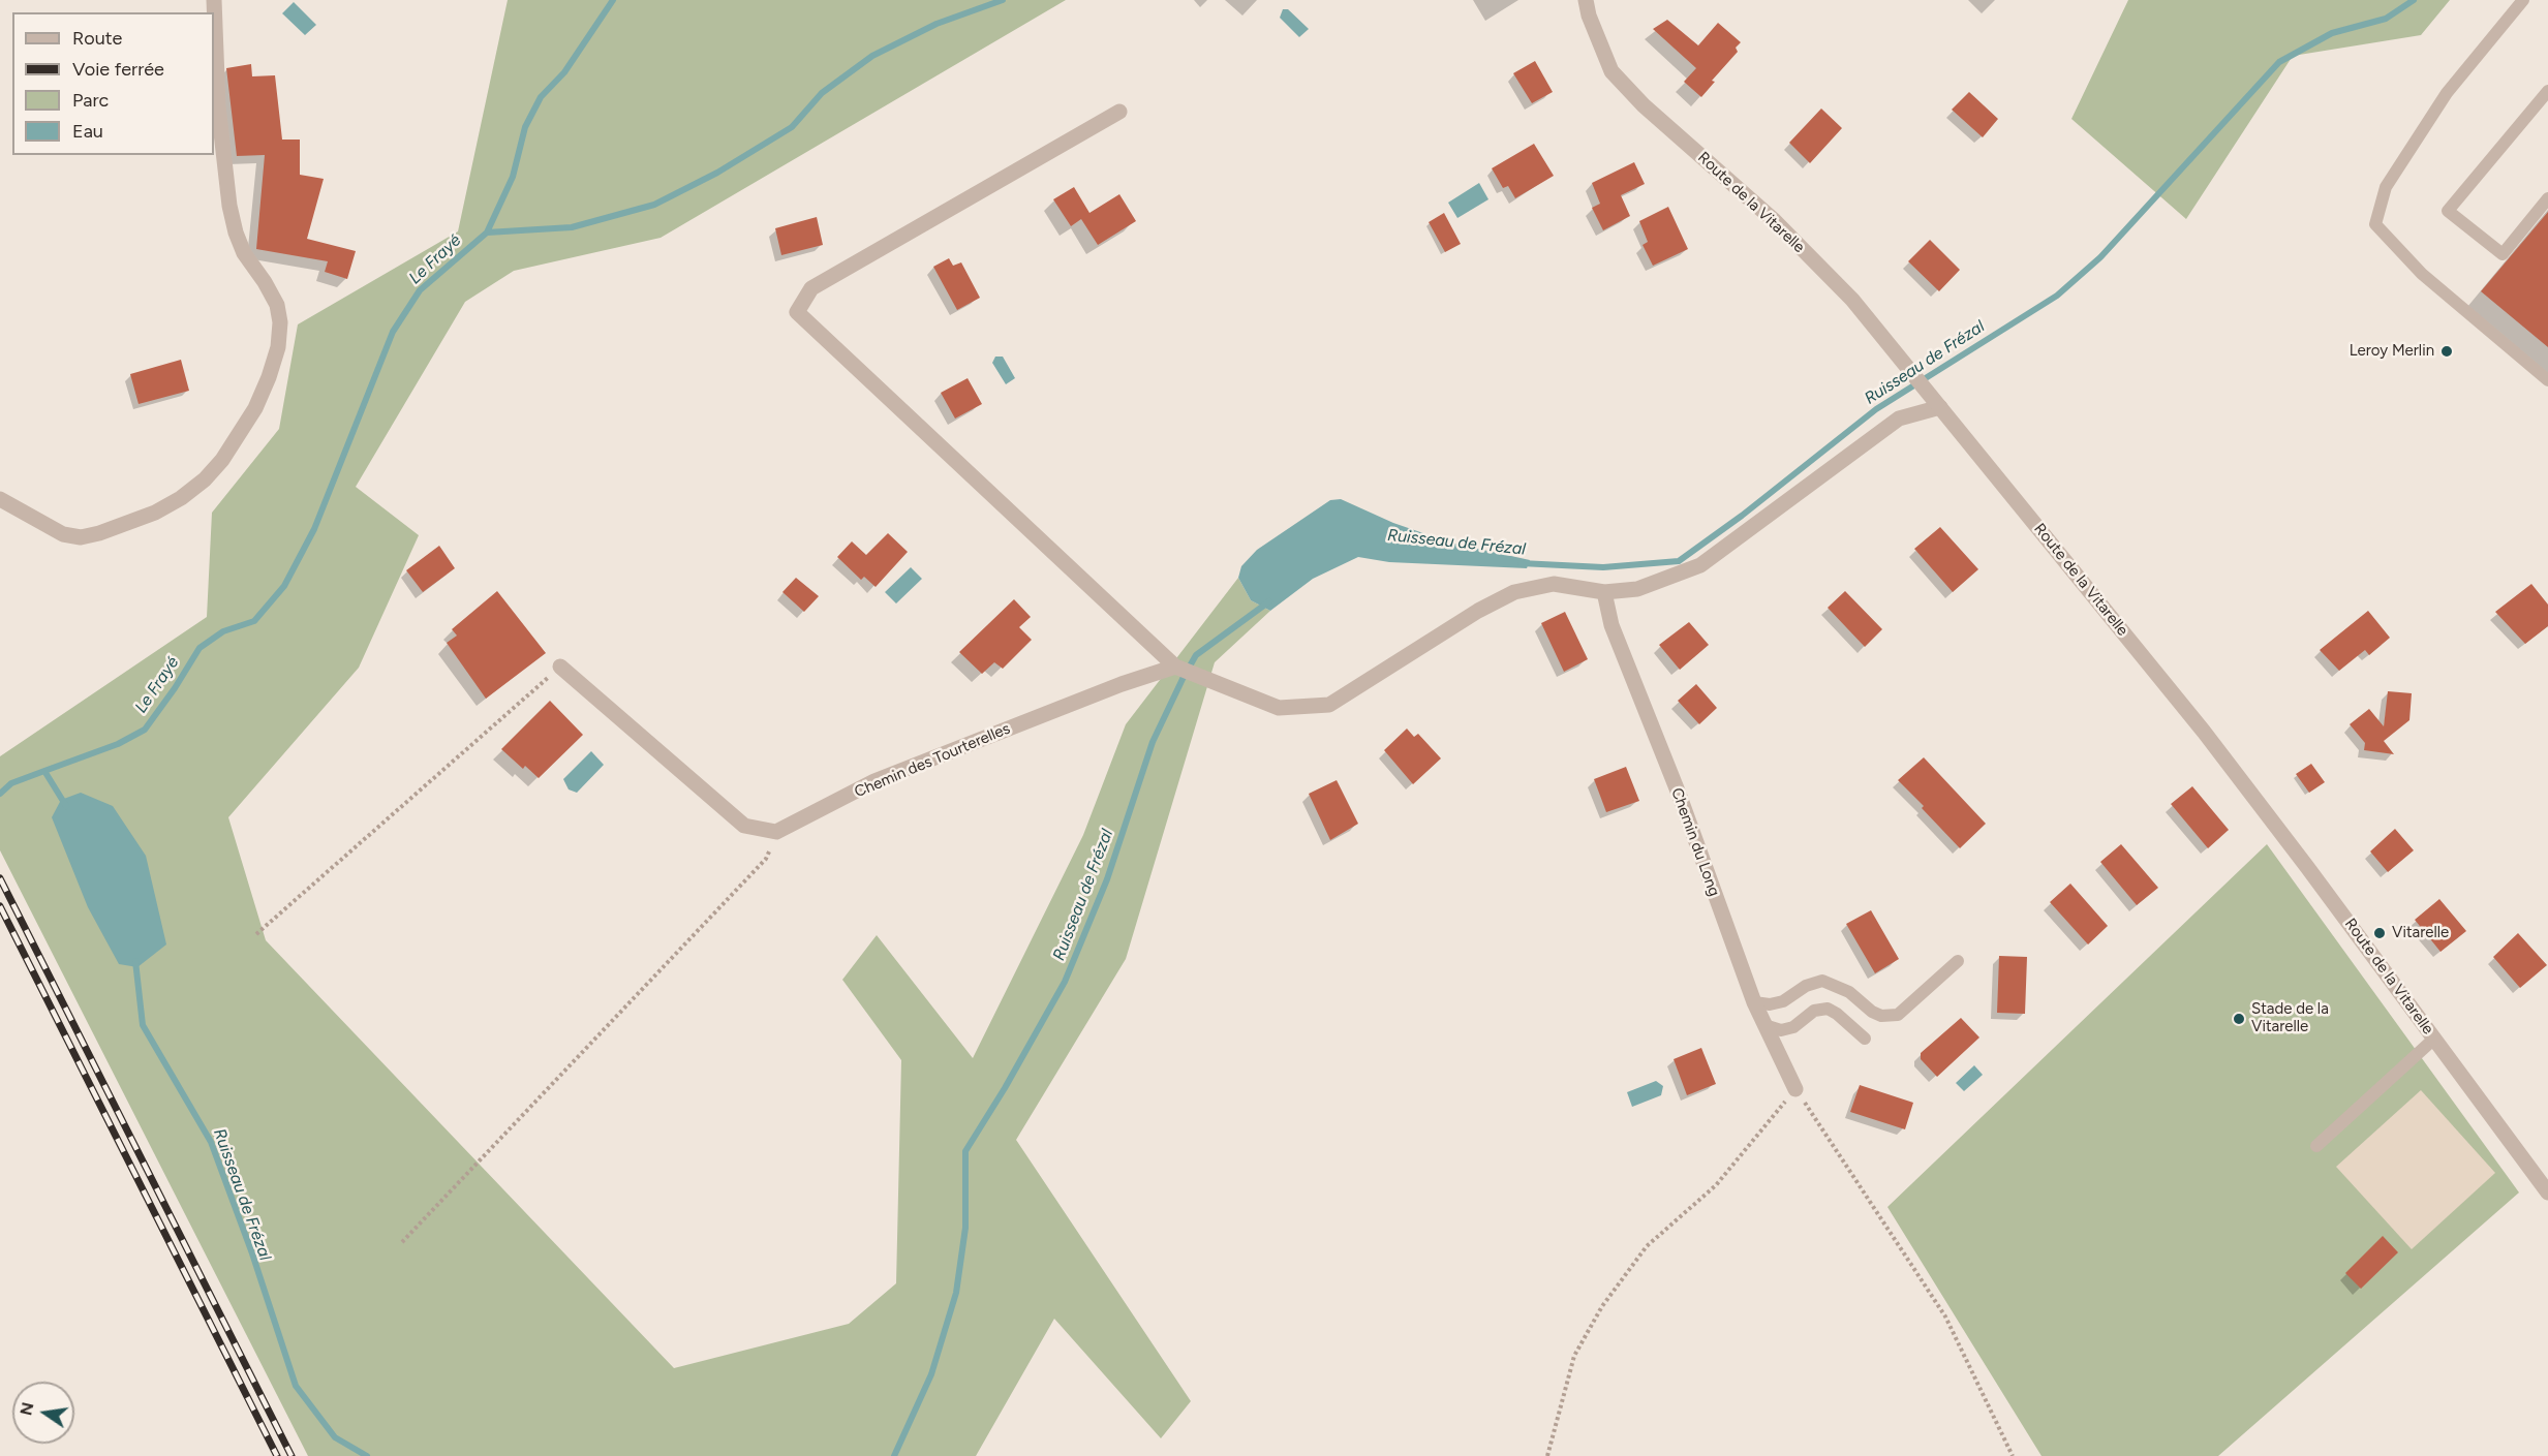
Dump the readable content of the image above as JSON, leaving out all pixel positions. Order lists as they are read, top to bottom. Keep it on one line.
{"streets":{"street":["Route de la Vitarelle","Chemin des Tourterelles","Chemin du Long"]},"water":["Le Frayé","Ruisseau de Frézal"],"places":["Leroy Merlin","Vitarelle","Stade de la Vitarelle"],"legend":["Route","Voie ferrée","Parc","Eau"],"north":"left"}
